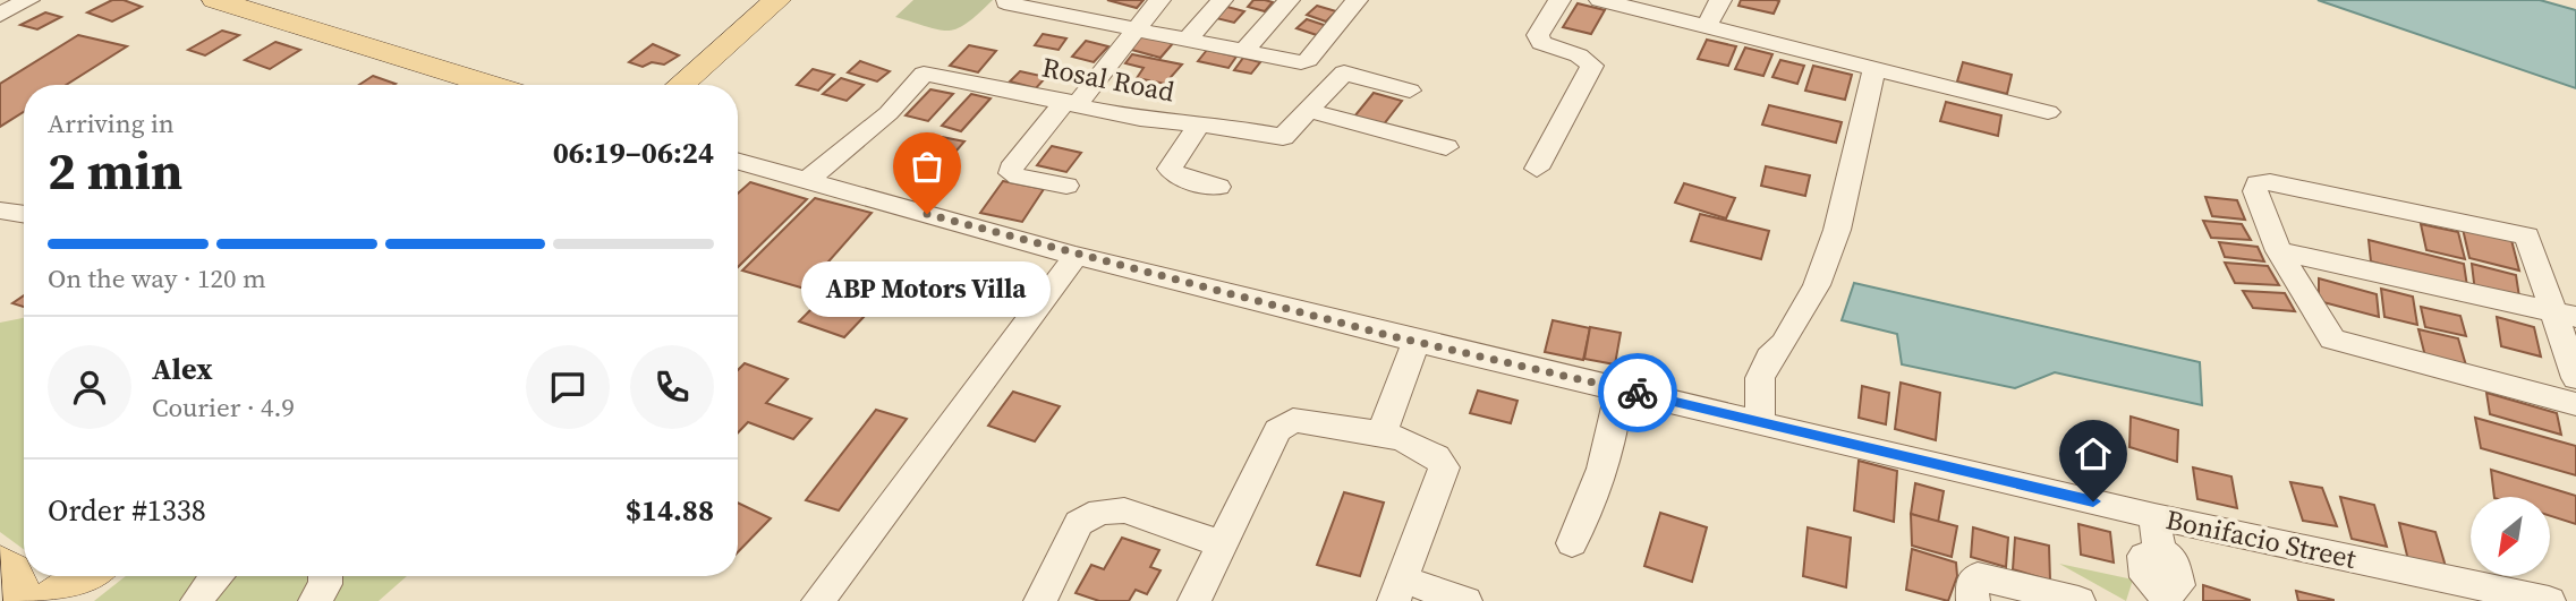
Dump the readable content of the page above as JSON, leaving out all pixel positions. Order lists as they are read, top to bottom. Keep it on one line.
{"streets":{"street":["Rosal Road","Bonifacio Street"]},"crossings":[["Rosal Road","Bonifacio Street"]],"places":["ABP Motors Villa"],"north":"bottom left","page":{"heading":["2 min","Arriving in","06:19–06:24"],"panel":["Alex","Courier · 4.9","Order #1338","$14.88"],"bar":"On the way · 120 m","bubble":"ABP Motors Villa"}}
